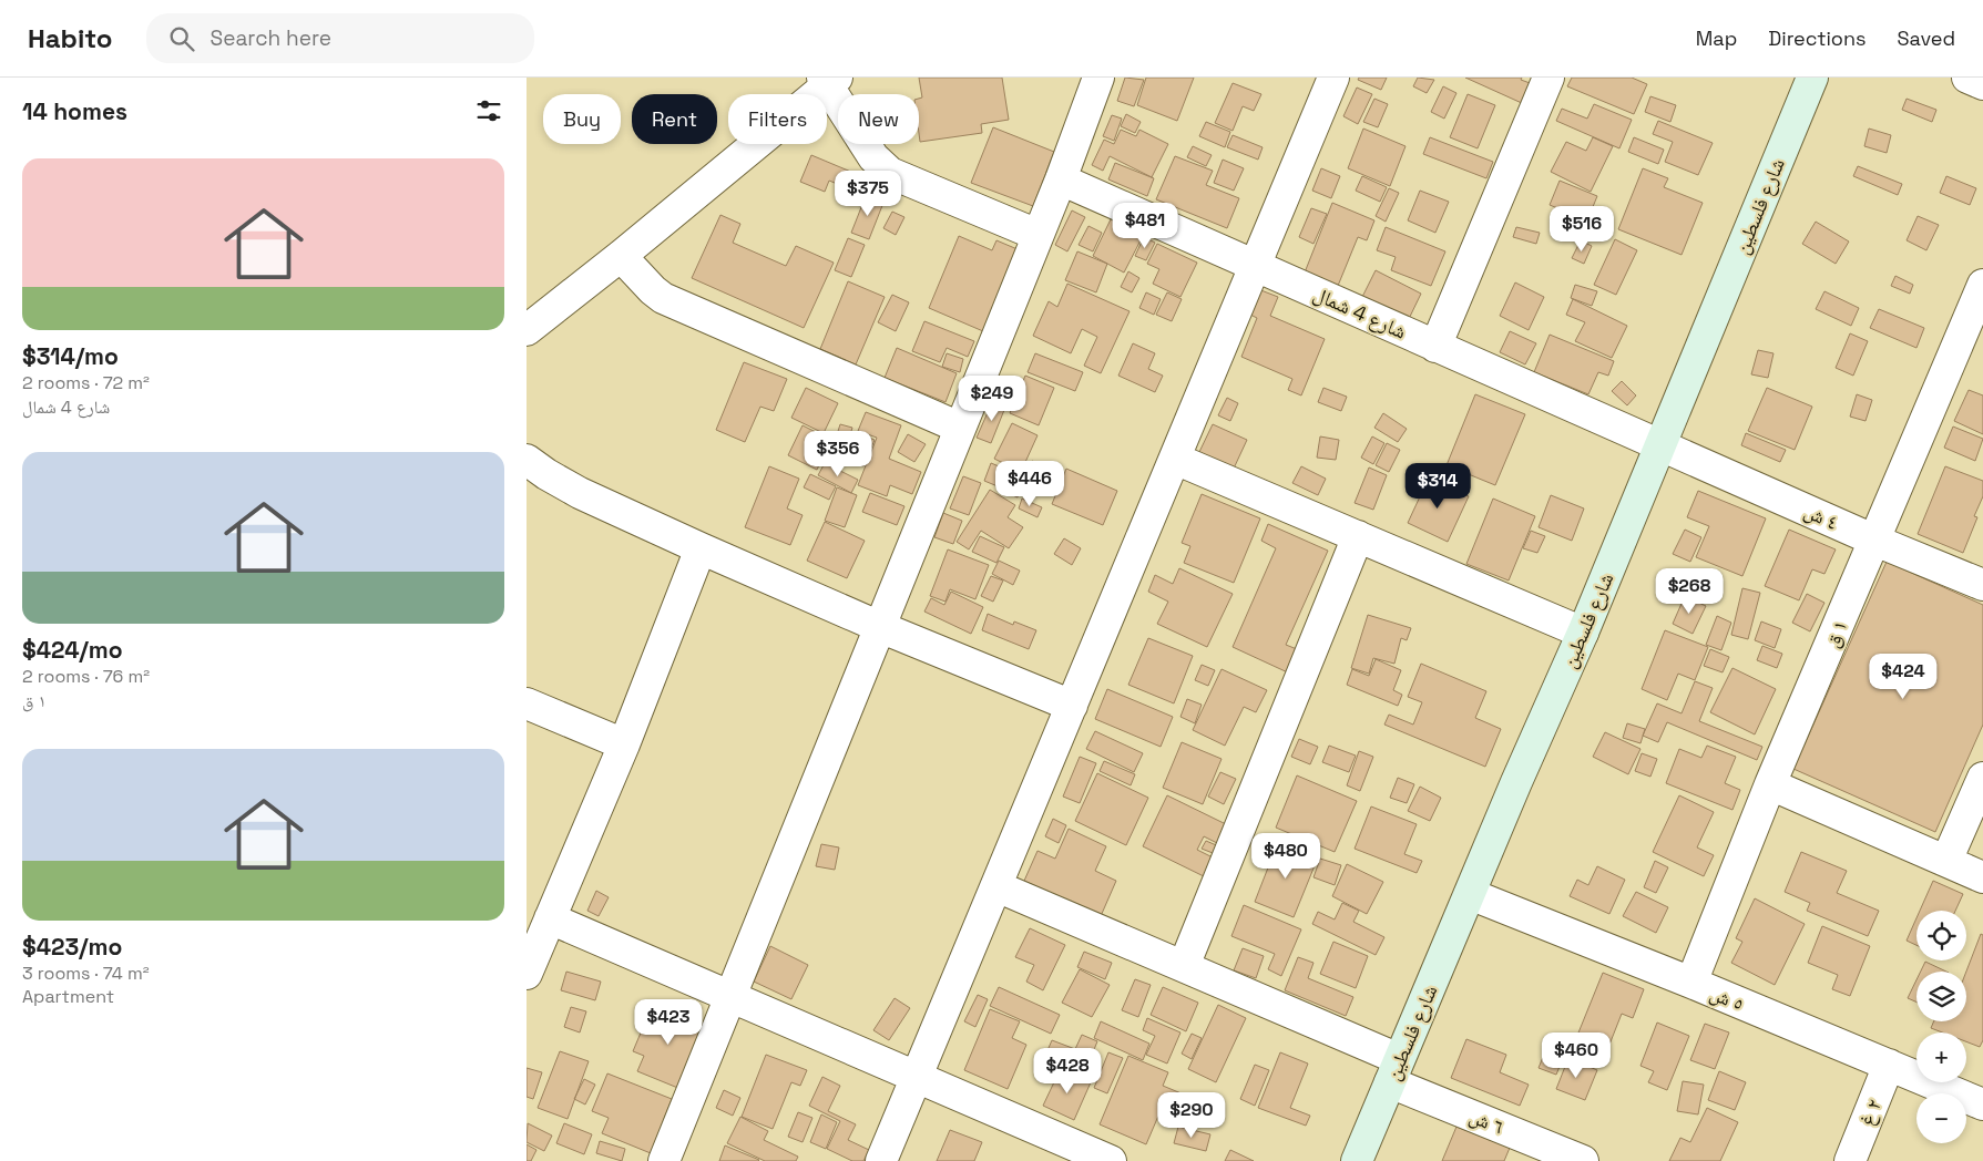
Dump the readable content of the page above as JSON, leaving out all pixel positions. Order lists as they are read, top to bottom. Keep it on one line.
{"streets":{"street":["شارع فلسطين","شارع 4 شمال","٤ ش","١ ق","٥ ش","٢ غ","٦ ش"]},"crossings":[["شارع فلسطين","شارع 4 شمال"],["شارع فلسطين","٤ ش"],["شارع فلسطين","٥ ش"],["شارع فلسطين","٦ ش"],["شارع 4 شمال","٤ ش"],["٤ ش","١ ق"],["١ ق","٥ ش"],["٥ ش","٢ غ"]],"page":{"header":"Habito","search":"Search here","nav":["Map","Directions","Saved"],"heading":"14 homes","chip":["Buy","Rent","Filters","New"],"list":[{"name":"$314/mo","note":"2 rooms · 72 m² · شارع 4 شمال"},{"name":"$424/mo","note":"2 rooms · 76 m² · ١ ق"},{"name":"$423/mo","note":"3 rooms · 74 m² · Apartment"}],"price":["$375","$481","$516","$249","$356","$446","$314","$268","$424","$480","$423","$460","$428","$290"],"map_buttons":["+","−"]}}
